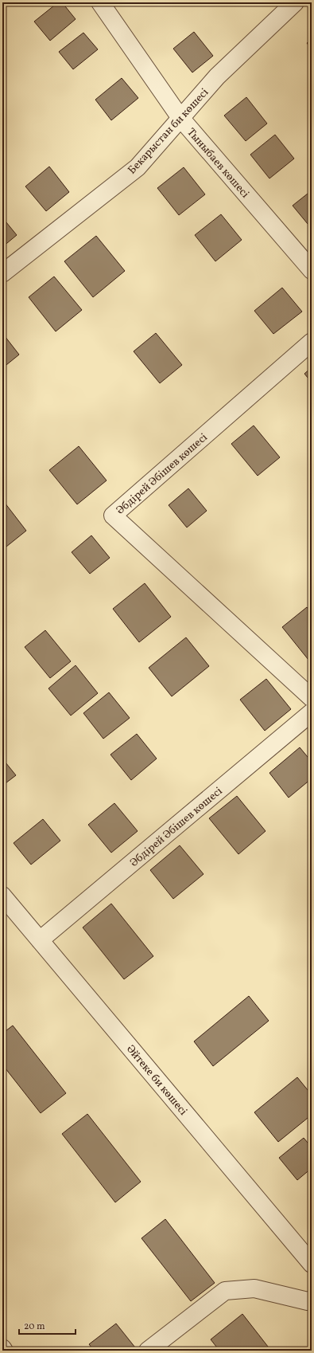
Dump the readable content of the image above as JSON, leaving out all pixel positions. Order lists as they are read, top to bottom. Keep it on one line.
{"streets":{"street":["Бекарыстан би көшесі","Тыныбаев көшесі","Әбдірей Әбішев көшесі","Әйтеке би көшесі"]},"crossings":[["Бекарыстан би көшесі","Тыныбаев көшесі"],["Әбдірей Әбішев көшесі","Әйтеке би көшесі"]],"scale_bar":"20 m"}
